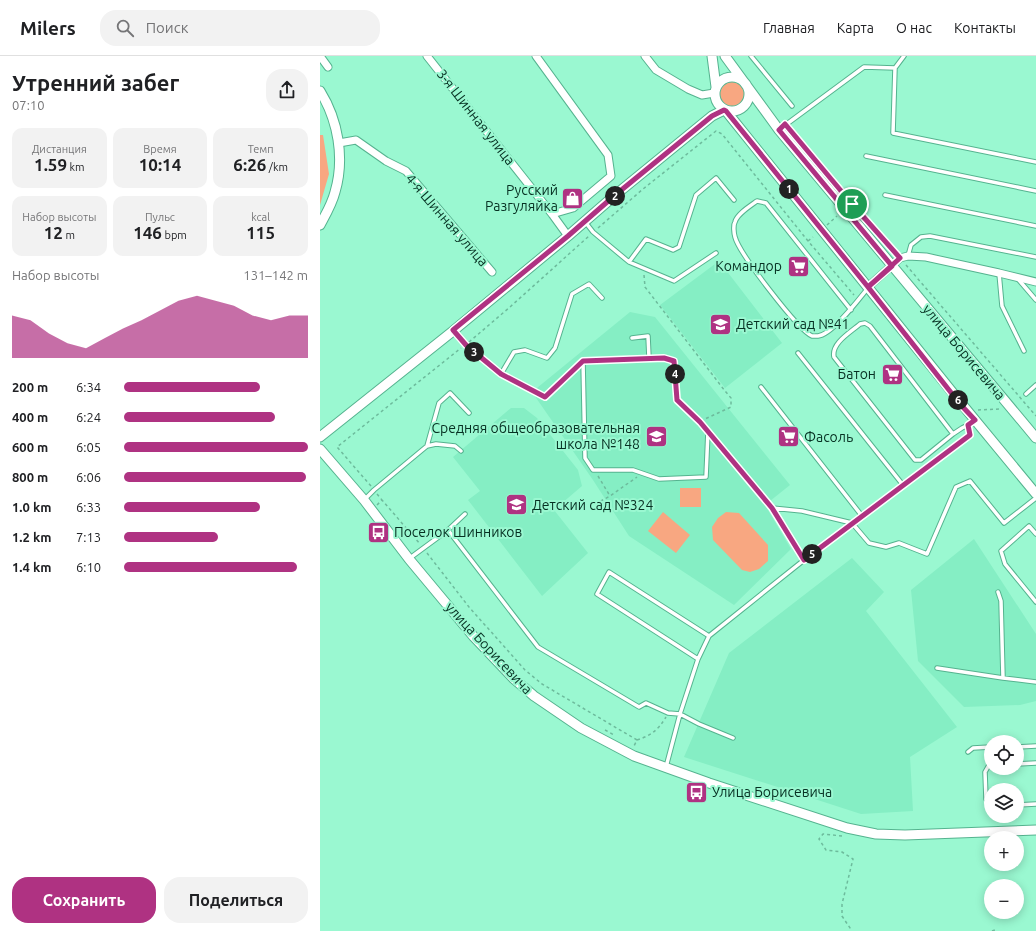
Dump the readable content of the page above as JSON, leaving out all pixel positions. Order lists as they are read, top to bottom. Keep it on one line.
{"streets":{"street":["3-я Шинная улица","4-я Шинная улица","улица Борисевича"]},"places":{"shop":["Русский Разгуляйка"],"supermarket":["Командор","Батон","Фасоль"],"school or university":["Детский сад №41","Средняя общеобразовательная школа №148","Детский сад №324"],"bus stop":["Поселок Шинников","Улица Борисевича"]},"page":{"header":"Milers","search":"Поиск","nav":["Главная","Карта","О нас","Контакты"],"heading":["Утренний забег","07:10"],"stats":[["Дистанция","1.59 km"],["Время","10:14"],["Темп","6:26 /km"],["Набор высоты","12 m"],["Пульс","146 bpm"],["kcal","115"]],"pins":["1","2","3","4","6","5"],"chart":["Набор высоты","131–142 m"],"list":[{"name":"200 m","note":"6:34"},{"name":"400 m","note":"6:24"},{"name":"600 m","note":"6:05"},{"name":"800 m","note":"6:06"},{"name":"1.0 km","note":"6:33"},{"name":"1.2 km","note":"7:13"},{"name":"1.4 km","note":"6:10"}],"map_buttons":["+","−"],"buttons":["Сохранить","Поделиться"]}}
